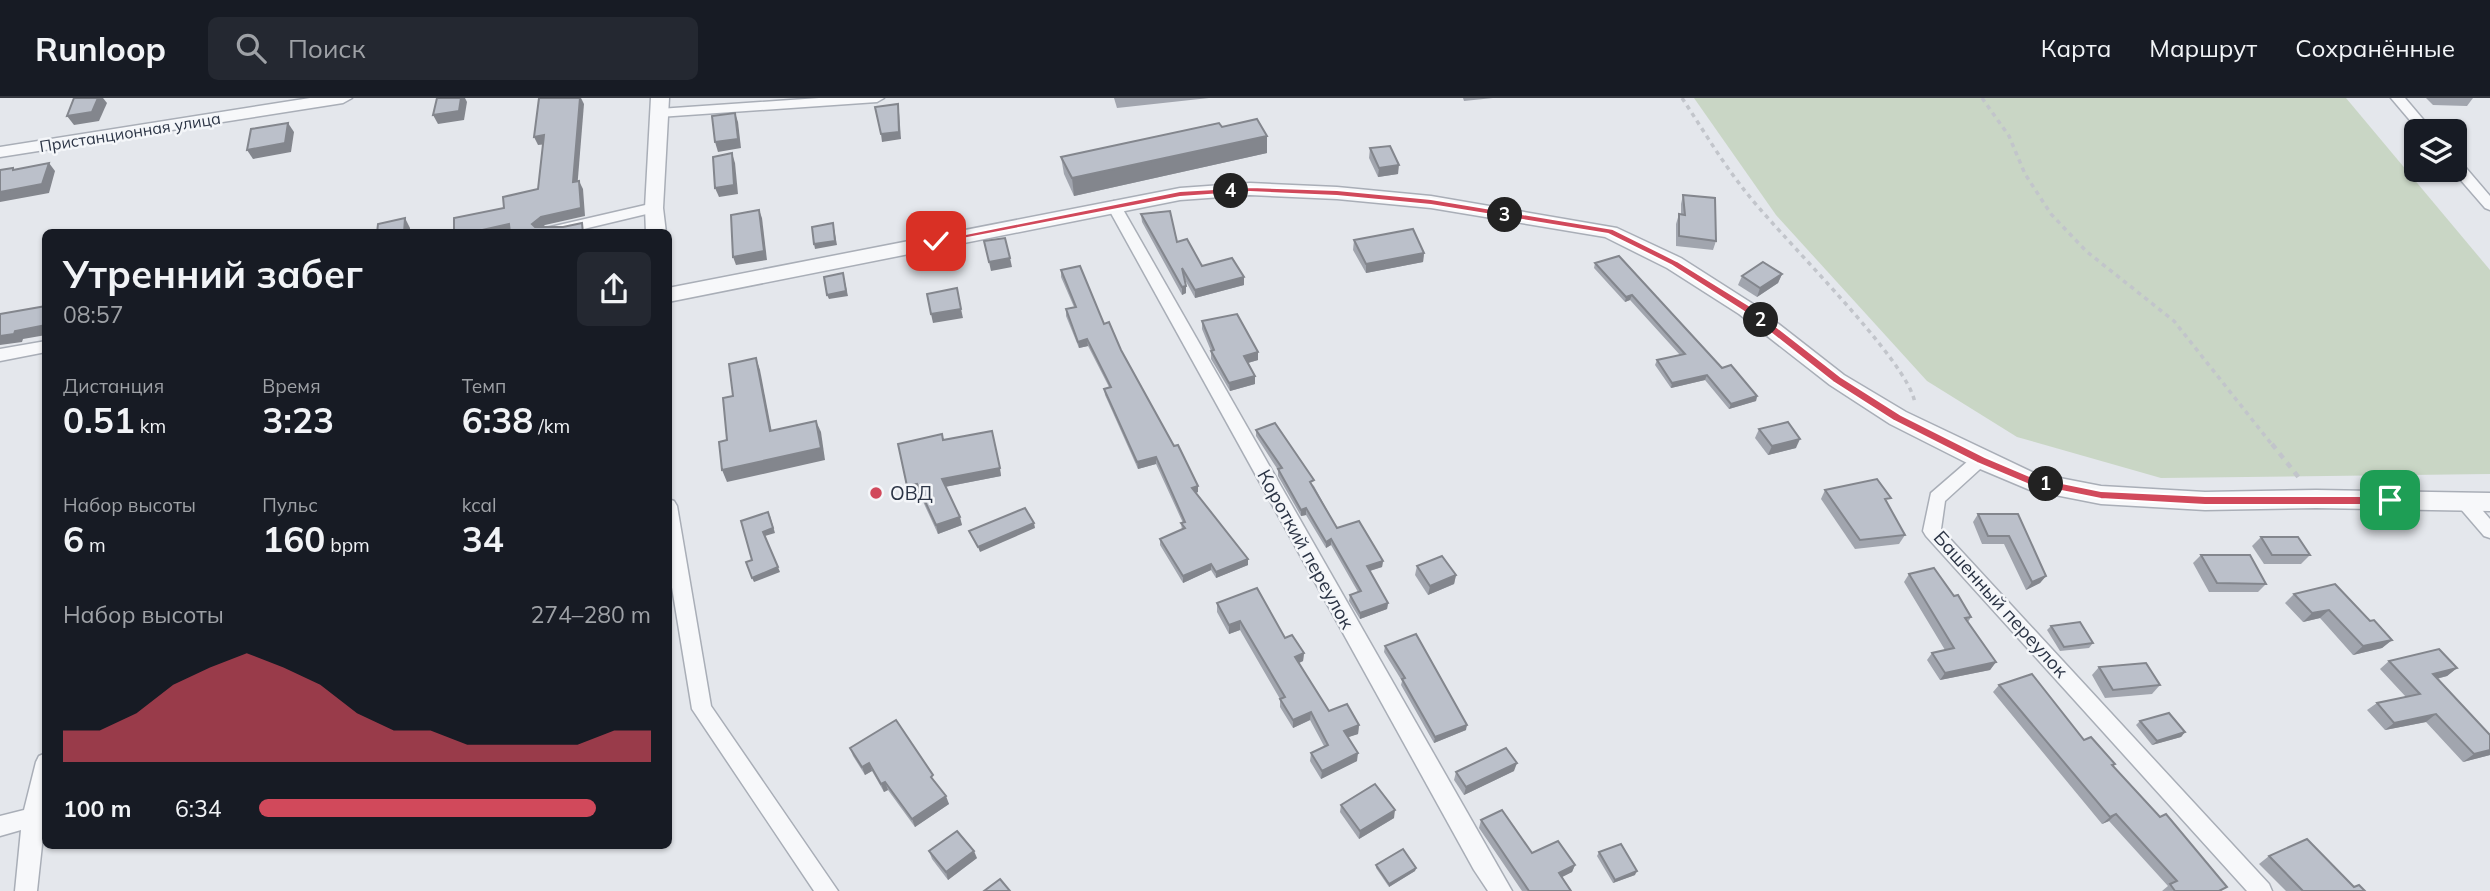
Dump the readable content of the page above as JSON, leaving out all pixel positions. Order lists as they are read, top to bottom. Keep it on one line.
{"streets":{"street":["Пристанционная улица","Короткий переулок","Башенный переулок"]},"places":["ОВД"],"page":{"header":"Runloop","search":"Поиск","nav":["Карта","Маршрут","Сохранённые"],"pins":["4","3","2","1"],"heading":["Утренний забег","08:57"],"stats":[["Дистанция","0.51 km"],["Время","3:23"],["Темп","6:38 /km"],["Набор высоты","6 m"],["Пульс","160 bpm"],["kcal","34"]],"chart":["Набор высоты","274–280 m"],"list":[{"name":"100 m","note":"6:34"}]}}
